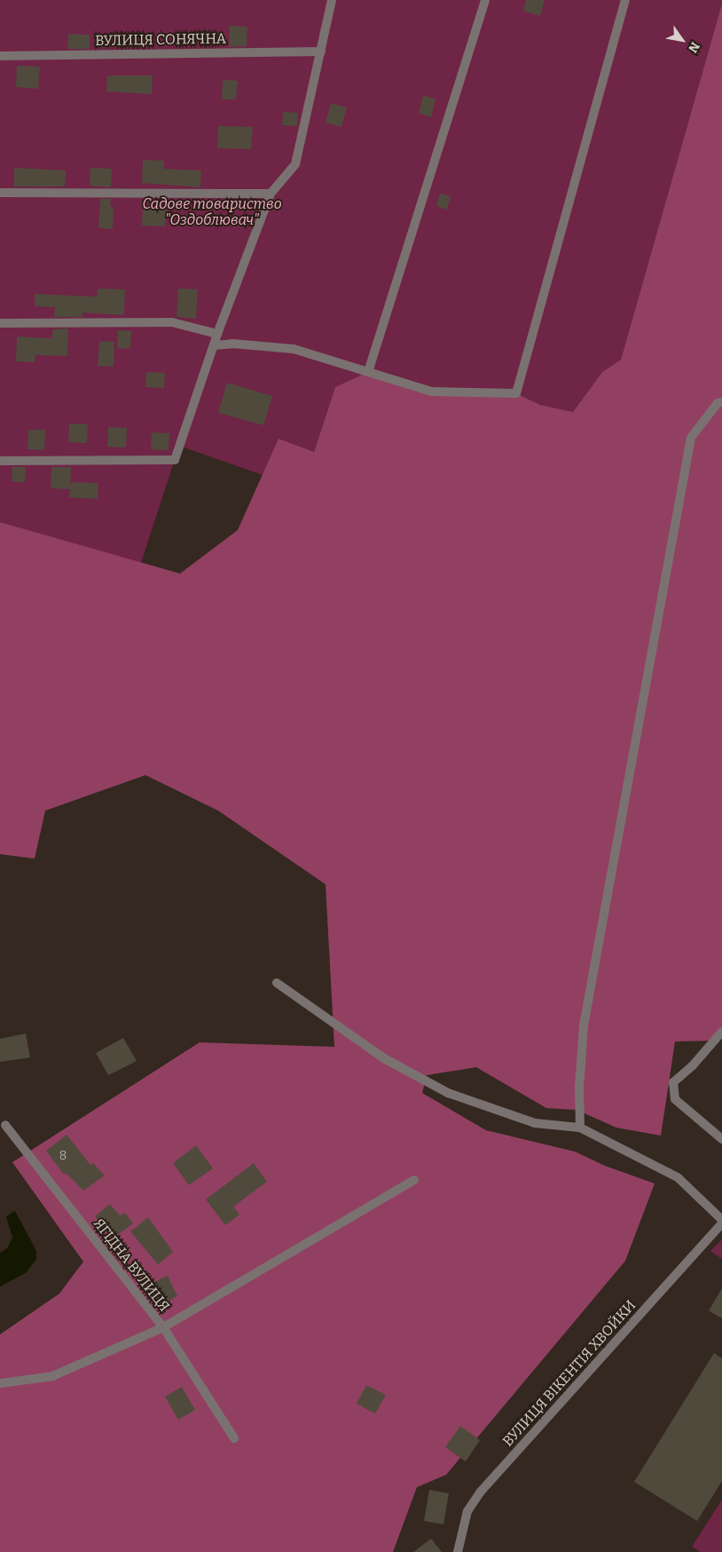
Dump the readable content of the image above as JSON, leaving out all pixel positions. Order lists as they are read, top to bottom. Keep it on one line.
{"streets":{"street":["ВУЛИЦЯ СОНЯЧНА","ЯГІДНА ВУЛИЦЯ","ВУЛИЦЯ ВІКЕНТІЯ ХВОЙКИ"]},"parks":["Садове товариство \"Оздоблювач\""],"house_numbers":["8"],"north":"bottom right"}
